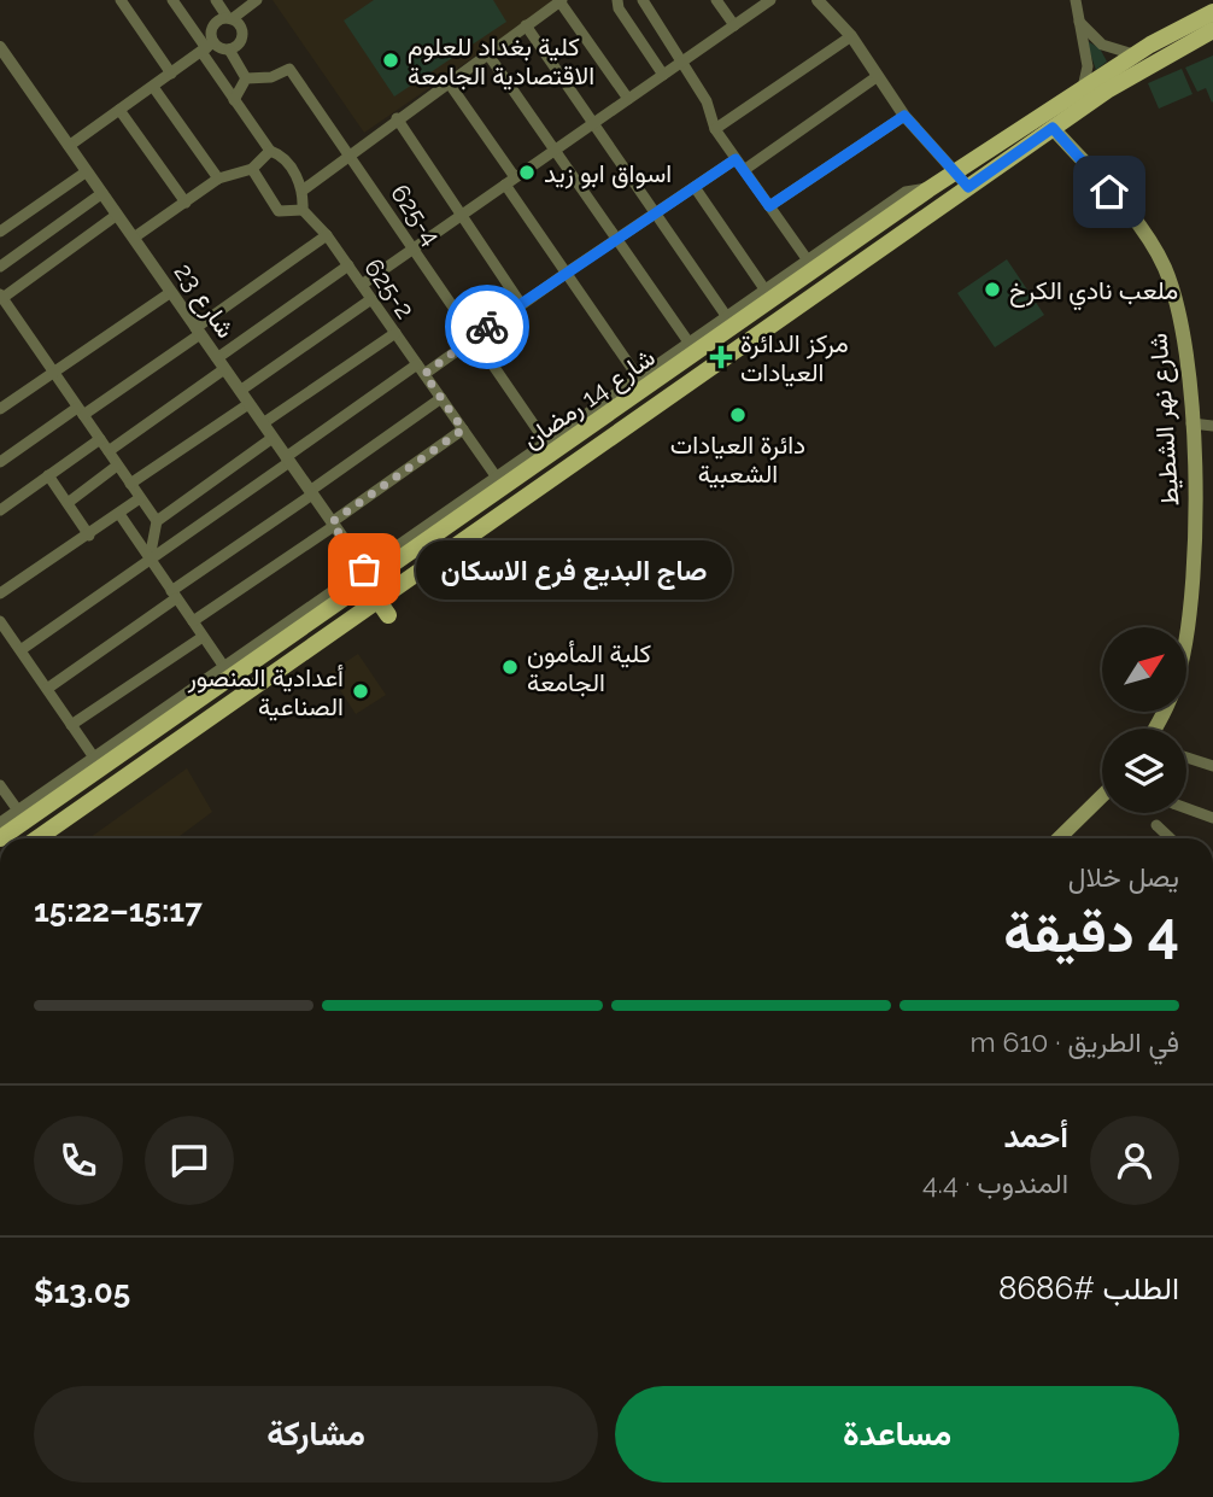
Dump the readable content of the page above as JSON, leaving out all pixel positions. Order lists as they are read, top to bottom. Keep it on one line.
{"streets":{"main road":["شارع 14 رمضان","شارع نهر الشطيط"],"street":["625-4","625-2","شارع 23"]},"crossings":[["شارع 23","شارع 14 رمضان"],["شارع 14 رمضان","شارع نهر الشطيط"]],"places":{"other":["كلية بغداد للعلوم الاقتصادية الجامعة","اسواق ابو زيد","ملعب نادي الكرخ","دائرة العيادات الشعبية","صاج البديع فرع الاسكان","كلية المأمون الجامعة","أعدادية المنصور الصناعية"],"health":["مركز الدائرة العيادات"]},"north":"top right","page":{"bubble":"صاج البديع فرع الاسكان","heading":["4 دقيقة","يصل خلال","15:17–15:22"],"panel":["أحمد","المندوب · 4.4","الطلب #8686","$13.05"],"bar":"في الطريق · 610 m","buttons":["مساعدة","مشاركة"]}}
